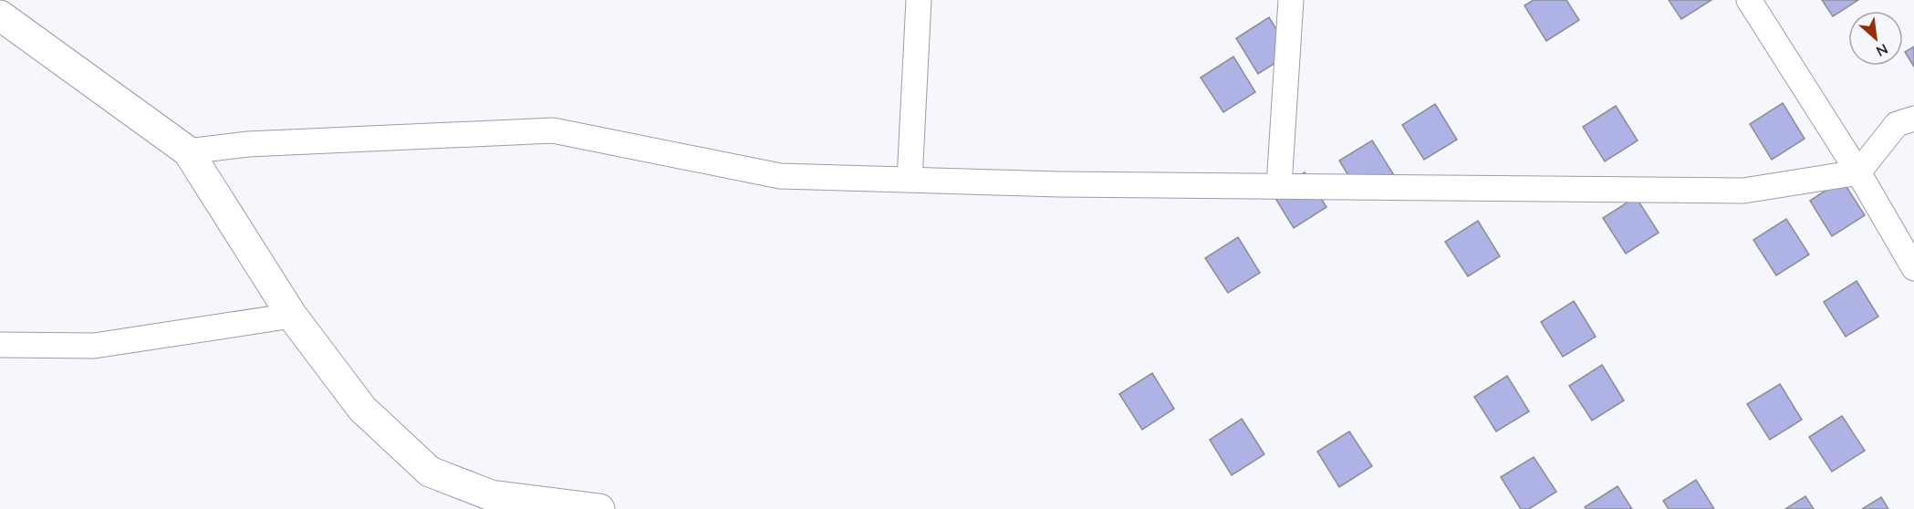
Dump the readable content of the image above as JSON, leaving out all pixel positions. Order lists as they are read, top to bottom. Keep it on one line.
{"north":"bottom right"}
